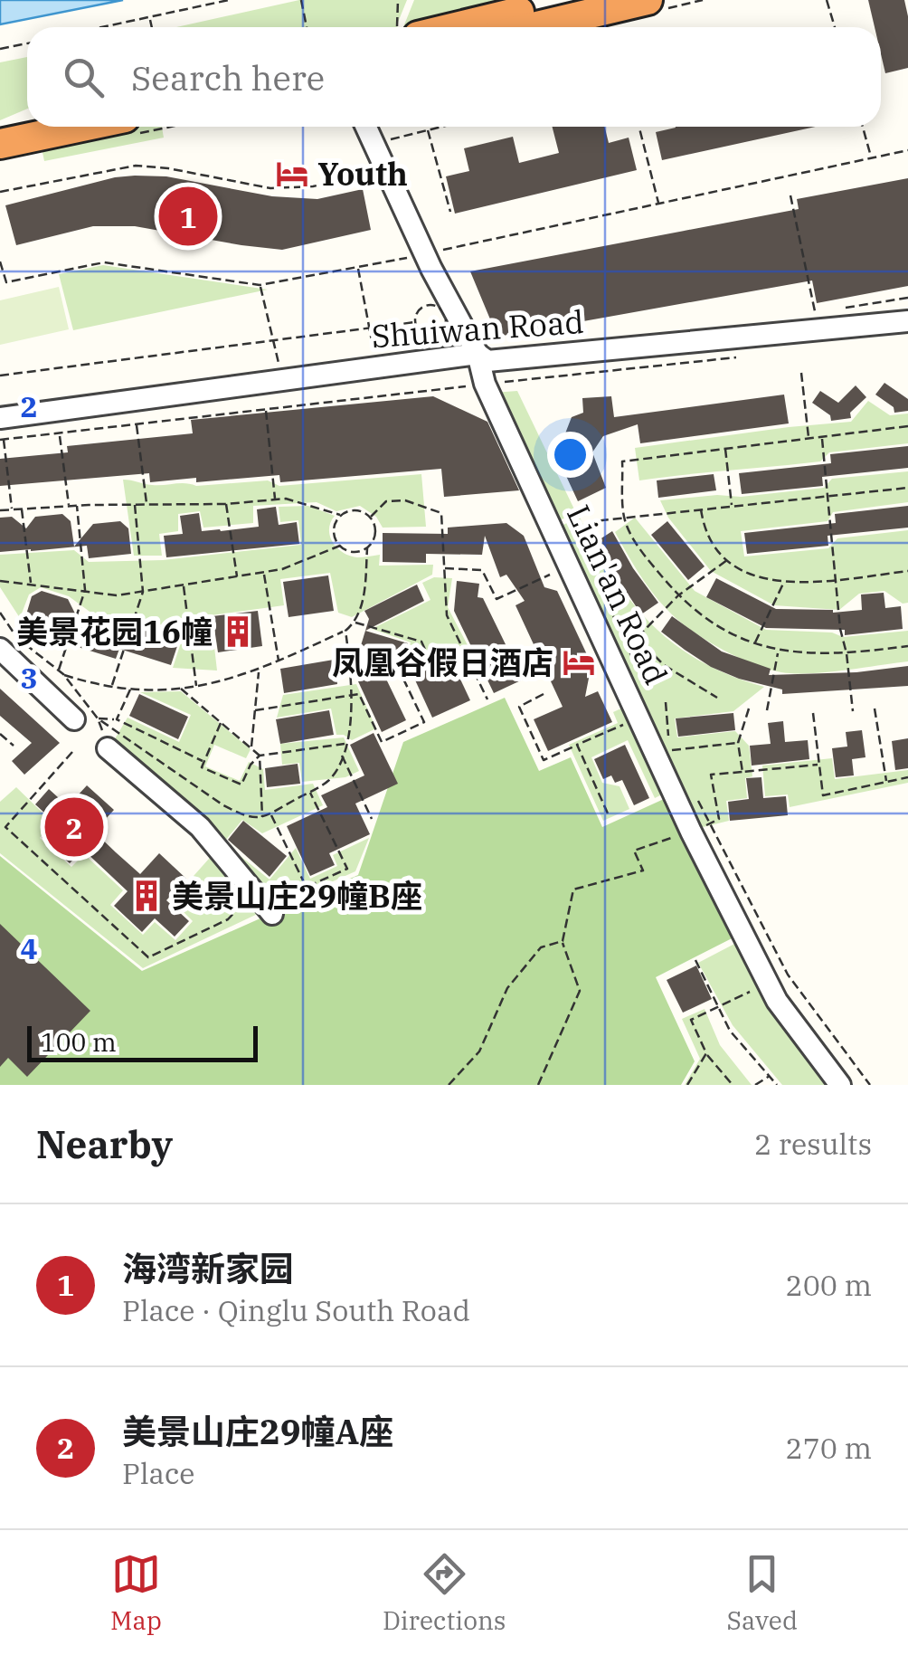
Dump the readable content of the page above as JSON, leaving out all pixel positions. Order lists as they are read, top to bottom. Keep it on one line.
{"streets":{"street":["Shuiwan Road","Lian'an Road"]},"crossings":[["Shuiwan Road","Lian'an Road"]],"places":{"hotel":["Youth","凤凰谷假日酒店"],"building":["美景花园16幢","美景山庄29幢B座"]},"scale_bar":"100 m","page":{"search":"Search here","pins":["1","2"],"scale":"100 m","heading":["Nearby","2 results"],"list":[{"mark":"1","name":"海湾新家园","note":"Place · Qinglu South Road","value":"200 m"},{"mark":"2","name":"美景山庄29幢A座","note":"Place","value":"270 m"}],"nav":["Map","Directions","Saved"]},"grid":{"rows":["2","3","4"]}}
